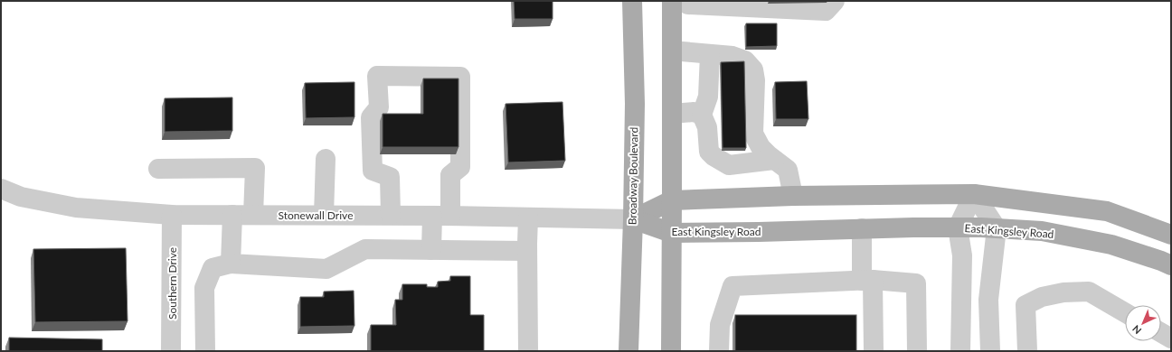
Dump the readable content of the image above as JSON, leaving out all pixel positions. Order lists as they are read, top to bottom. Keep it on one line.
{"streets":{"main road":["Broadway Boulevard","East Kingsley Road"],"street":["Stonewall Drive","Southern Drive"]},"crossings":[["Broadway Boulevard","Stonewall Drive"],["Broadway Boulevard","East Kingsley Road"],["Stonewall Drive","East Kingsley Road"],["Stonewall Drive","Southern Drive"]],"north":"bottom left"}
